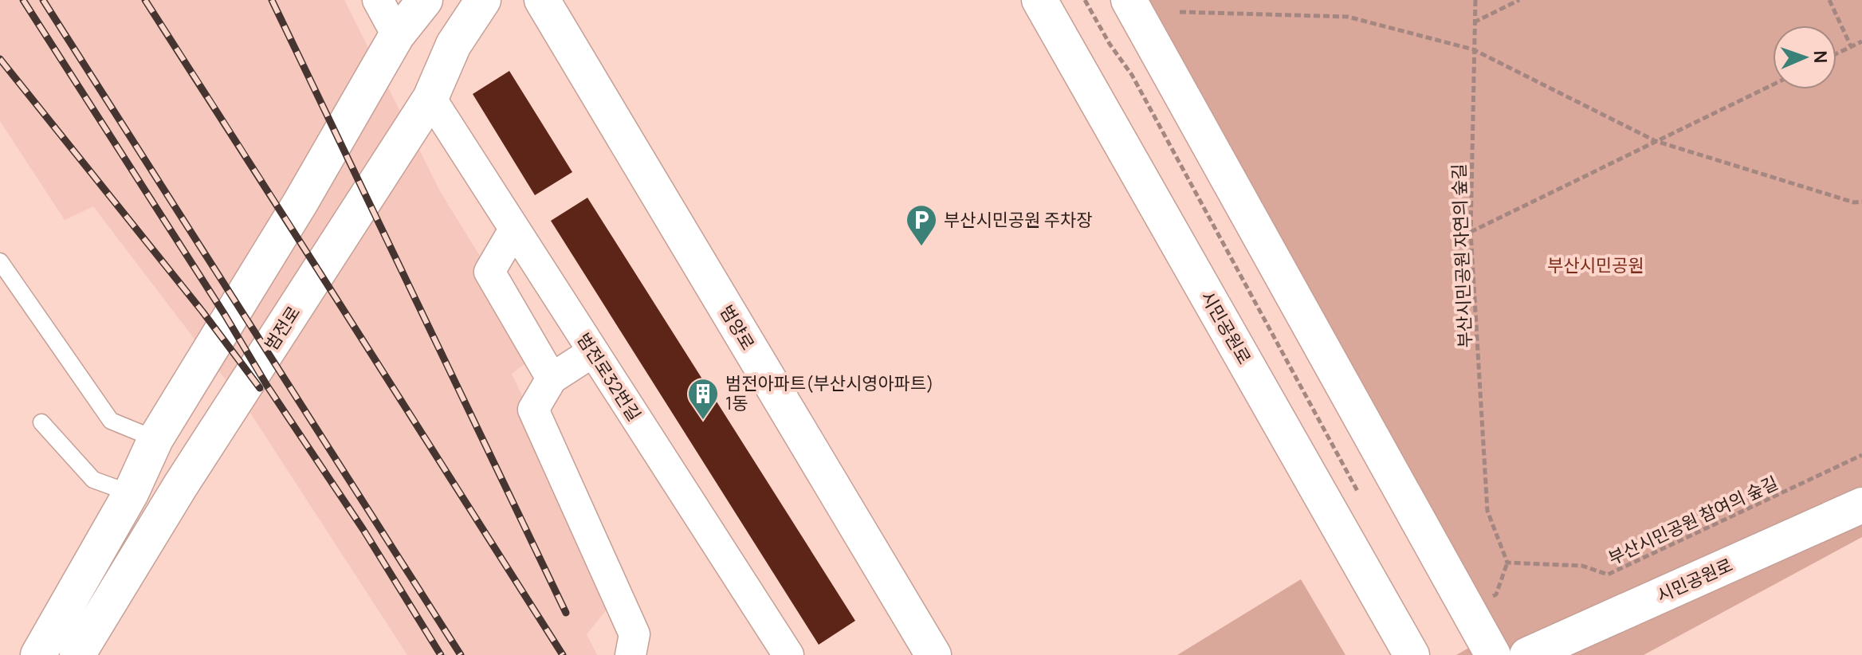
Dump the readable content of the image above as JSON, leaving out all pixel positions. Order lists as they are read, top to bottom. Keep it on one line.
{"streets":{"main road":["범양로","시민공원로","범전로"],"street":["범전로32번길"],"path":["부산시민공원 자연의 숲길","부산시민공원 참여의 숲길"]},"crossings":[["부산시민공원 자연의 숲길","부산시민공원 참여의 숲길"],["범전로","범전로32번길"]],"parks":["부산시민공원"],"places":{"parking":["부산시민공원 주차장"],"building":["범전아파트(부산시영아파트) 1동"]},"north":"right"}
